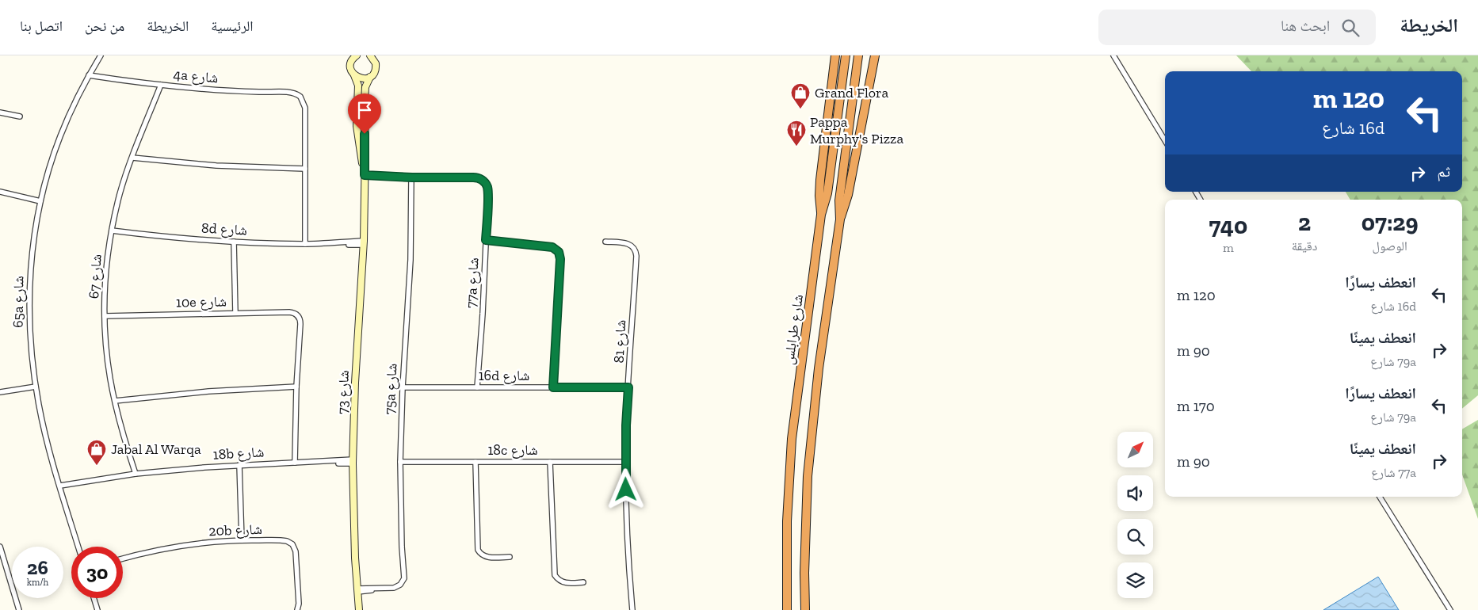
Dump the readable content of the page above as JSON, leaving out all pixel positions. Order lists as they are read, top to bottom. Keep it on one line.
{"streets":{"highway":["شارع طرابلس"],"street":["4a شارع","8d شارع","شارع 67","77a شارع","65a شارع","10e شارع","شارع 81","16d شارع","75a شارع","شارع 73","18c شارع","18b شارع","20b شارع"]},"crossings":[["4a شارع","شارع 67"],["4a شارع","65a شارع"],["8d شارع","شارع 67"],["8d شارع","شارع 73"],["شارع 67","10e شارع"],["شارع 67","18b شارع"],["77a شارع","16d شارع"],["77a شارع","75a شارع"],["65a شارع","18b شارع"],["شارع 81","16d شارع"],["شارع 81","18c شارع"],["16d شارع","75a شارع"],["75a شارع","شارع 73"],["75a شارع","18c شارع"],["شارع 73","18b شارع"]],"places":{"shop":["Grand Flora","Jabal Al Warqa"],"restaurant":["Pappa Murphy's Pizza"]},"north":"top right","page":{"header":"الخريطة","search":"ابحث هنا","nav":["الرئيسية","الخريطة","من نحن","اتصل بنا"],"turn":["120 m","16d شارع"],"then":"ثم","eta":["07:29","الوصول","2","دقيقة","740","m"],"list":[{"name":"انعطف يسارًا","note":"16d شارع","value":"120 m"},{"name":"انعطف يمينًا","note":"79a شارع","value":"90 m"},{"name":"انعطف يسارًا","note":"79a شارع","value":"170 m"},{"name":"انعطف يمينًا","note":"77a شارع","value":"90 m"}],"speed":"26 km/h","limit":"30"}}
